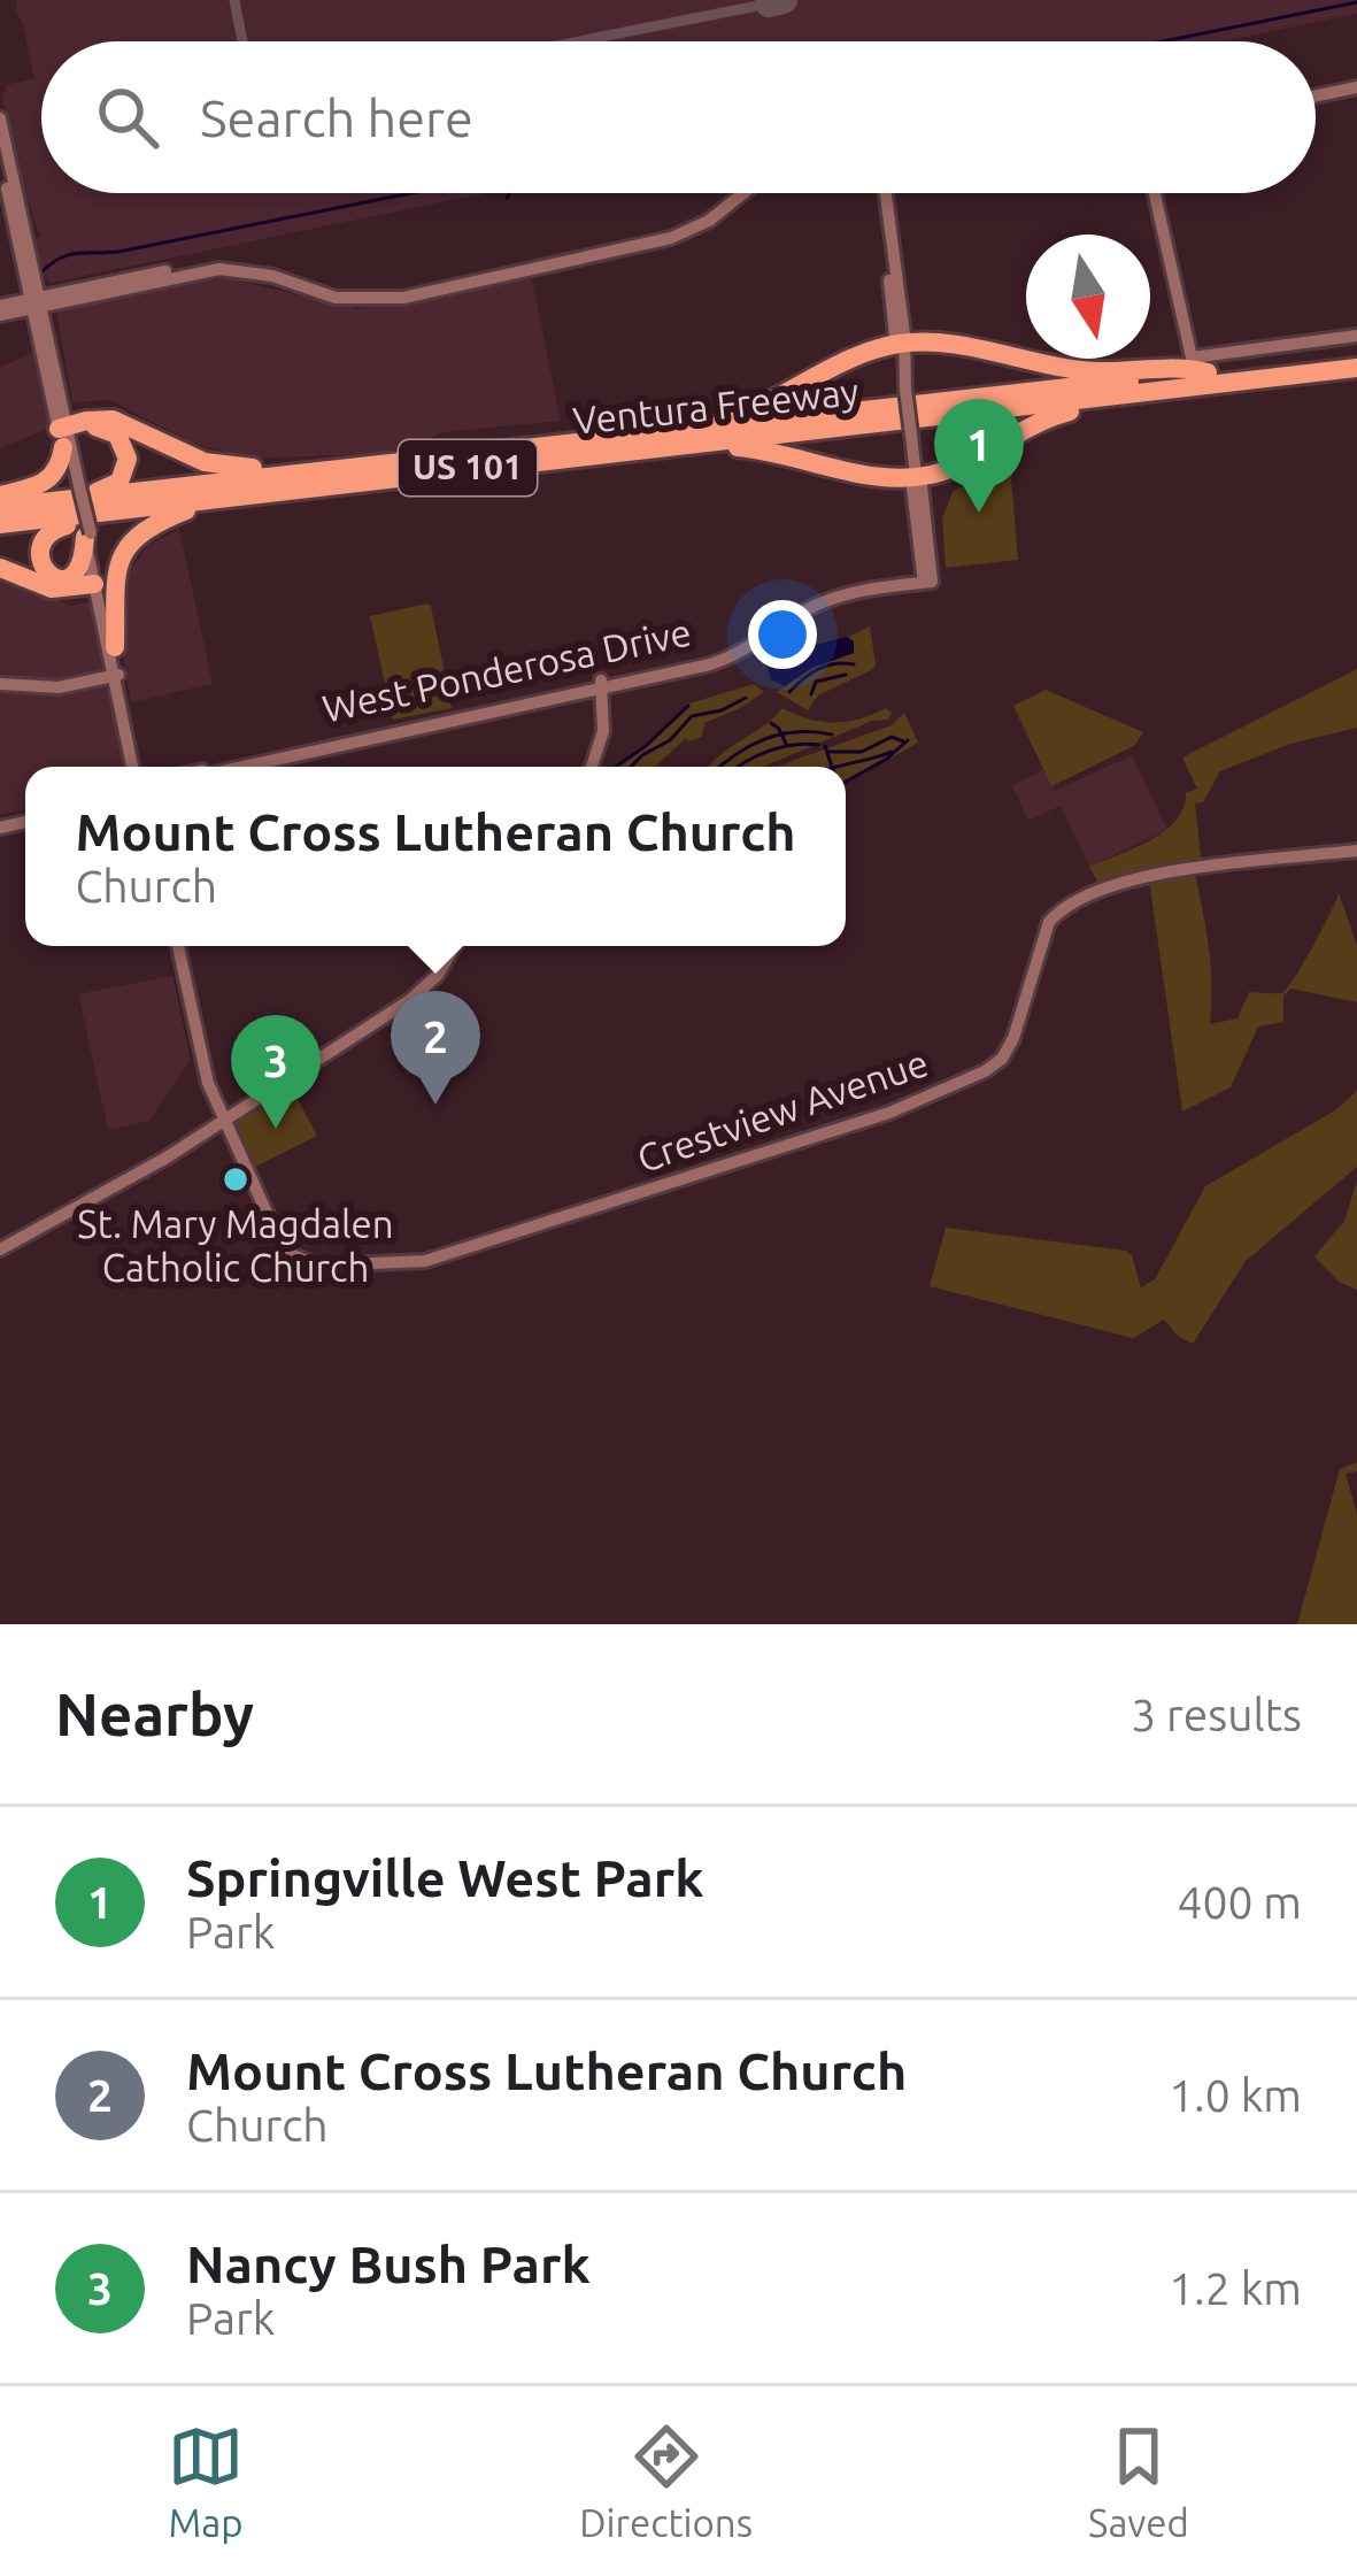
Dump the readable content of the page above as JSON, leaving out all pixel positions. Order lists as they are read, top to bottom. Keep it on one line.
{"streets":{"highway":["Ventura Freeway","US 101"],"street":["West Ponderosa Drive","Crestview Avenue"]},"places":["St. Mary Magdalen Catholic Church"],"north":"bottom","page":{"search":"Search here","pins":["1","2","3"],"popup":["Mount Cross Lutheran Church","Church"],"heading":["Nearby","3 results"],"list":[{"mark":"1","name":"Springville West Park","note":"Park","value":"400 m"},{"mark":"2","name":"Mount Cross Lutheran Church","note":"Church","value":"1.0 km"},{"mark":"3","name":"Nancy Bush Park","note":"Park","value":"1.2 km"}],"nav":["Map","Directions","Saved"]}}
